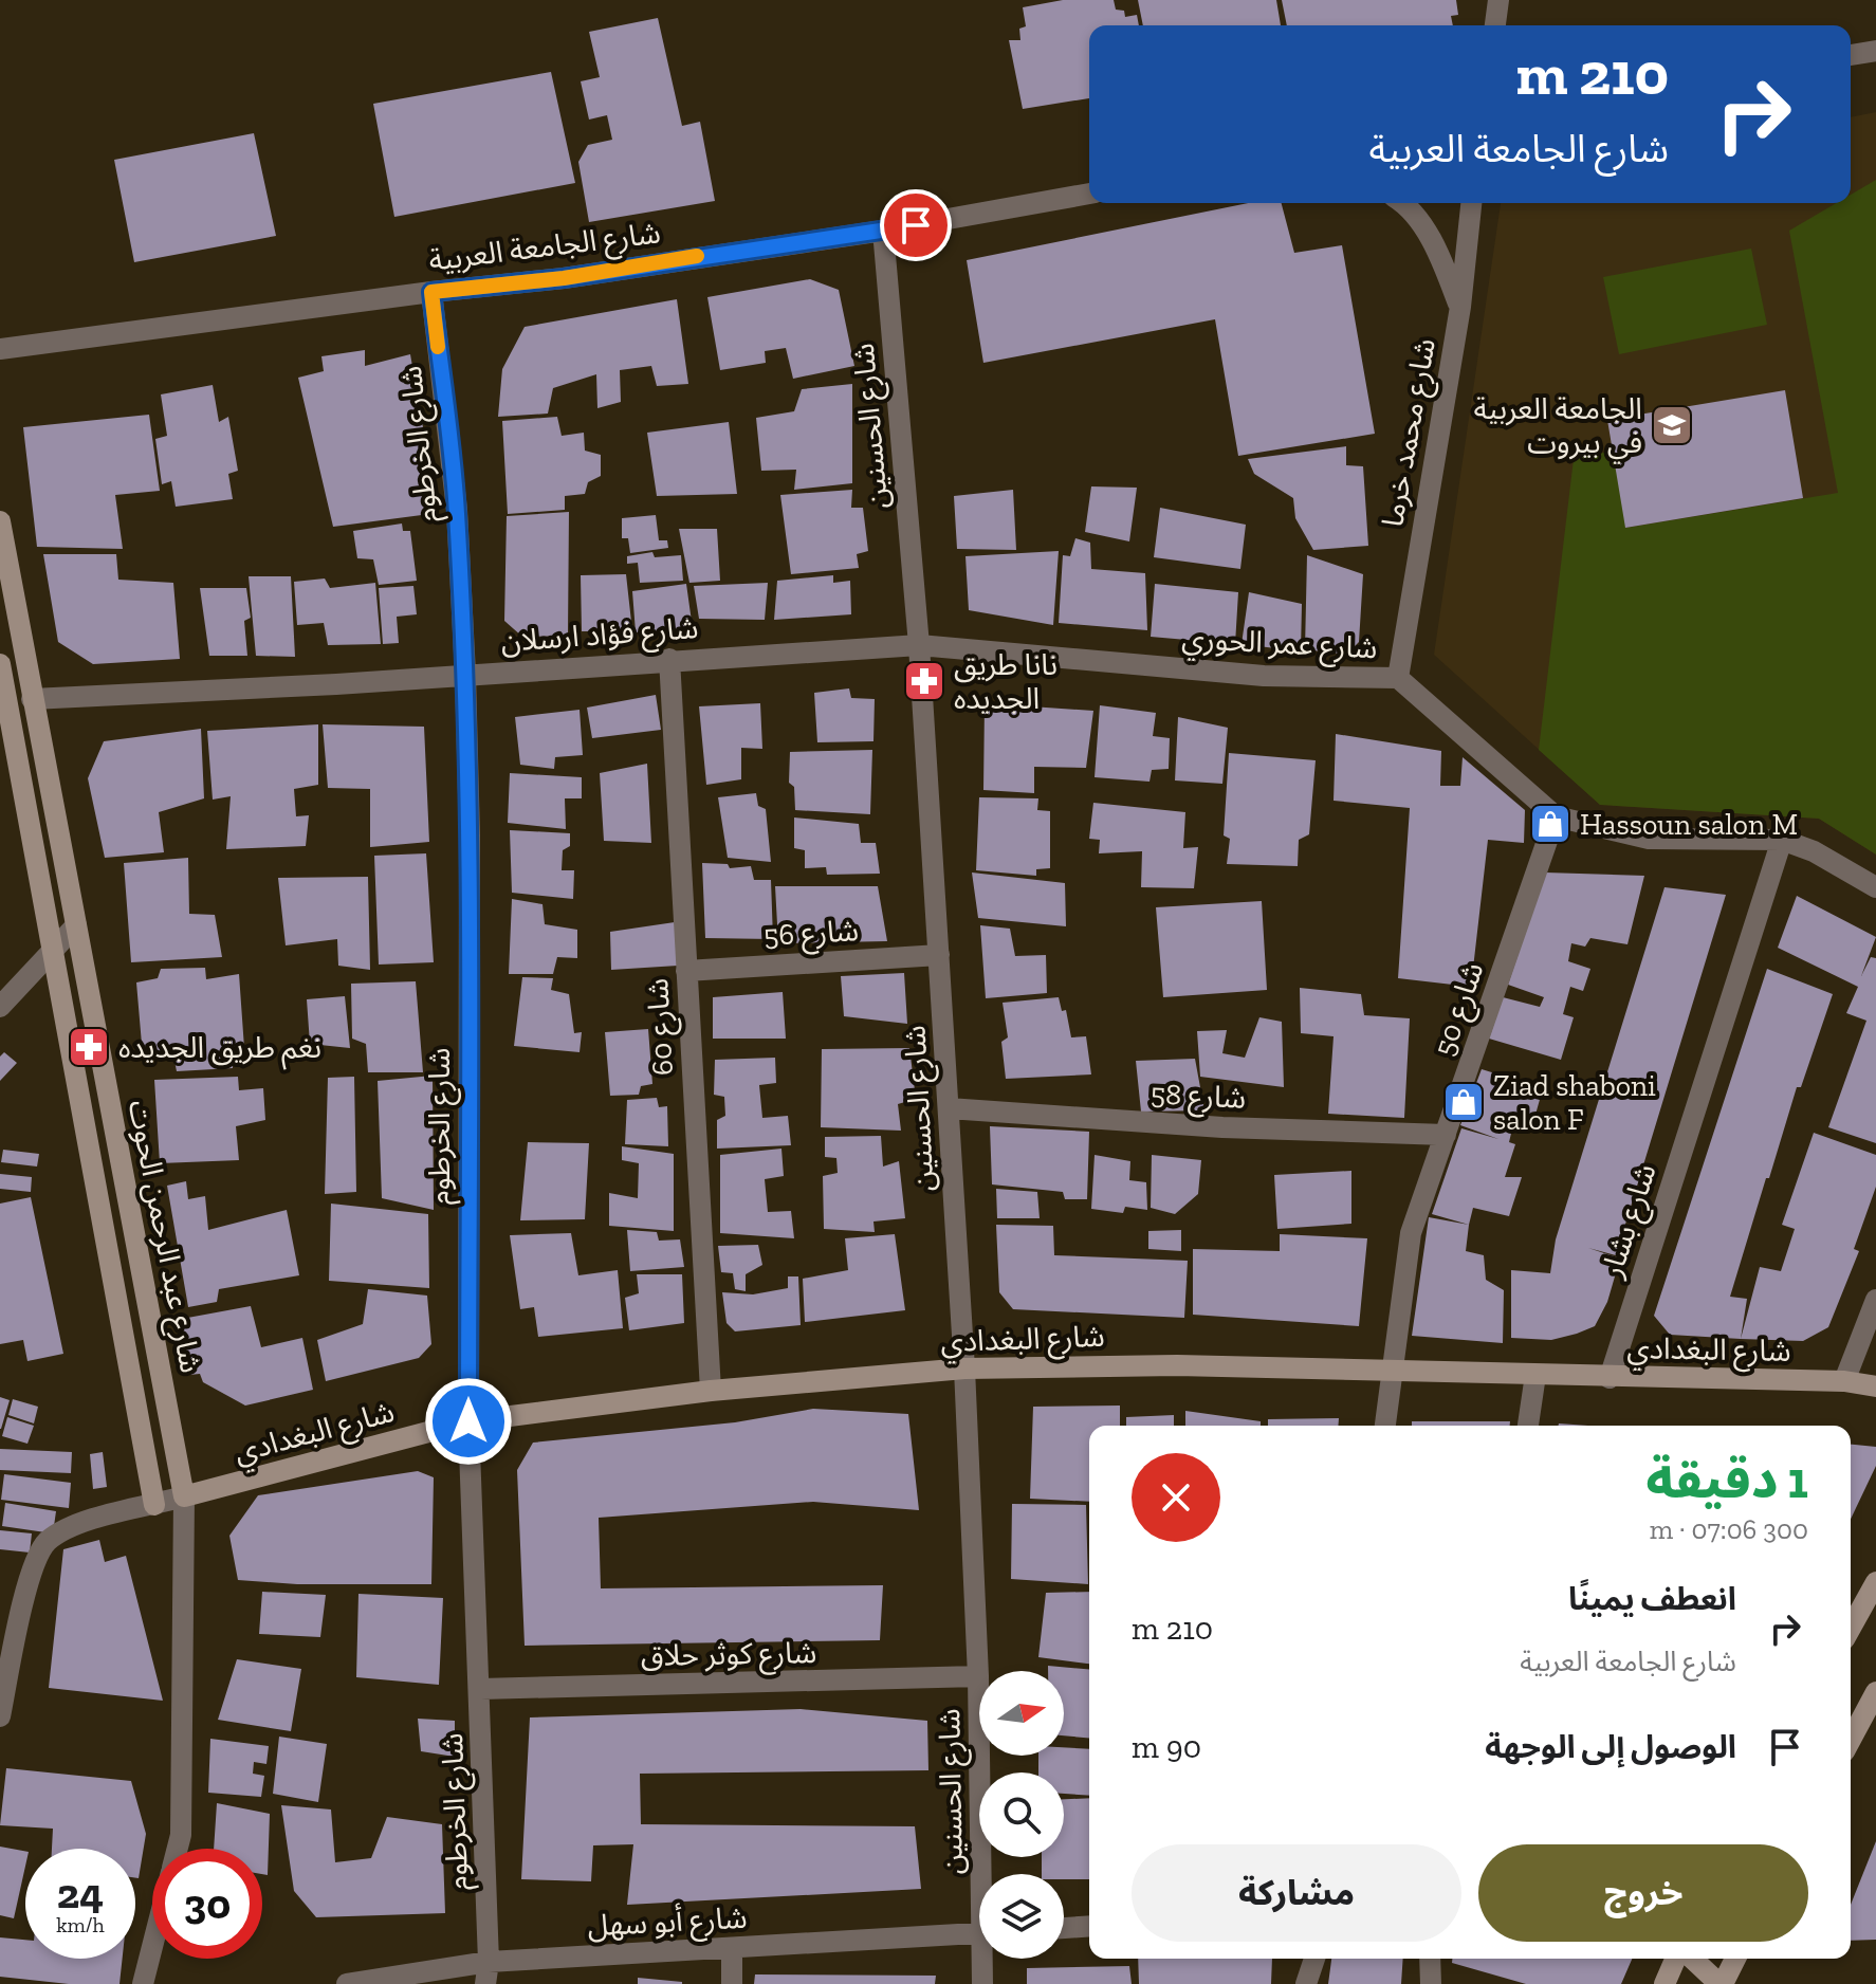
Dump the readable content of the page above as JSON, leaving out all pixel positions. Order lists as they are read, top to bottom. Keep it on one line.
{"streets":{"street":["شارع الجامعة العربية","شارع الحسنين","شارع محمد خرما","شارع الخرطوم","شارع فؤاد ارسلان","شارع عمر الحوري","شارع 56","شارع 50","شارع 60","شارع 58","شارع بشار","شارع عبد الرحمن الحوت","شارع البغدادي","شارع كوثر حلاق","شارع أبو سهل"]},"crossings":[["شارع الجامعة العربية","شارع الحسنين"],["شارع الجامعة العربية","شارع الخرطوم"],["شارع الحسنين","شارع فؤاد ارسلان"],["شارع الحسنين","شارع عمر الحوري"],["شارع الحسنين","شارع 56"],["شارع الحسنين","شارع 58"],["شارع الحسنين","شارع البغدادي"],["شارع الحسنين","شارع كوثر حلاق"],["شارع محمد خرما","شارع عمر الحوري"],["شارع الخرطوم","شارع فؤاد ارسلان"],["شارع الخرطوم","شارع البغدادي"],["شارع الخرطوم","شارع كوثر حلاق"],["شارع الخرطوم","شارع أبو سهل"],["شارع فؤاد ارسلان","شارع عمر الحوري"],["شارع فؤاد ارسلان","شارع 60"],["شارع فؤاد ارسلان","شارع عبد الرحمن الحوت"],["شارع عمر الحوري","شارع 50"],["شارع عمر الحوري","شارع بشار"],["شارع 56","شارع 60"],["شارع 50","شارع 58"],["شارع 50","شارع البغدادي"],["شارع 60","شارع البغدادي"],["شارع بشار","شارع البغدادي"],["شارع عبد الرحمن الحوت","شارع البغدادي"]],"places":{"school or university":["الجامعة العربية في بيروت"],"pharmacy":["نانا طريق الجديده","نغم طريق الجديده"],"shop":["Hassoun salon M","Ziad shaboni salon F"]},"north":"right","page":{"turn":["210 m","شارع الجامعة العربية"],"heading":["1 دقيقة","300 m · 07:06"],"list":[{"name":"انعطف يمينًا","note":"شارع الجامعة العربية","value":"210 m"},{"name":"الوصول إلى الوجهة","value":"90 m"}],"buttons":["خروج","مشاركة"],"speed":"24 km/h","limit":"30"}}
